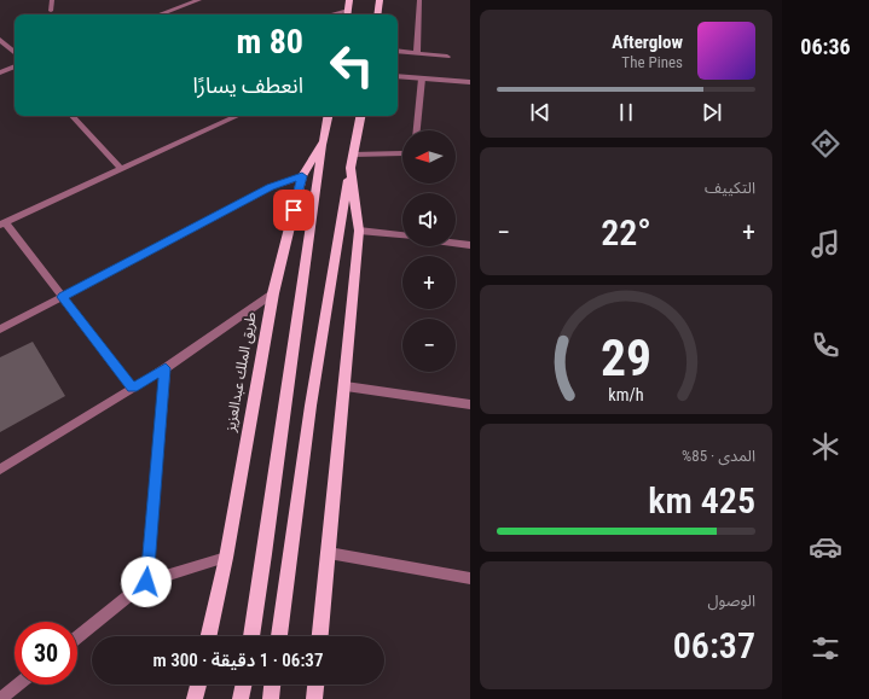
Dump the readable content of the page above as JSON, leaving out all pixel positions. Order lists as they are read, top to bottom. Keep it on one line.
{"streets":{"main road":["طريق الملك عبدالعزيز"]},"north":"left","page":{"tabs":"06:36","turn":["80 m","انعطف يسارًا"],"song":["Afterglow","The Pines"],"map_buttons":["+","−"],"tile":["التكييف",["المدى · 85%","425 km"],["الوصول","06:37"]],"heat":["−","22°","+"],"limit":"30","trip":"06:37 · 1 دقيقة · 300 m","gauge":["29","km/h"]}}
